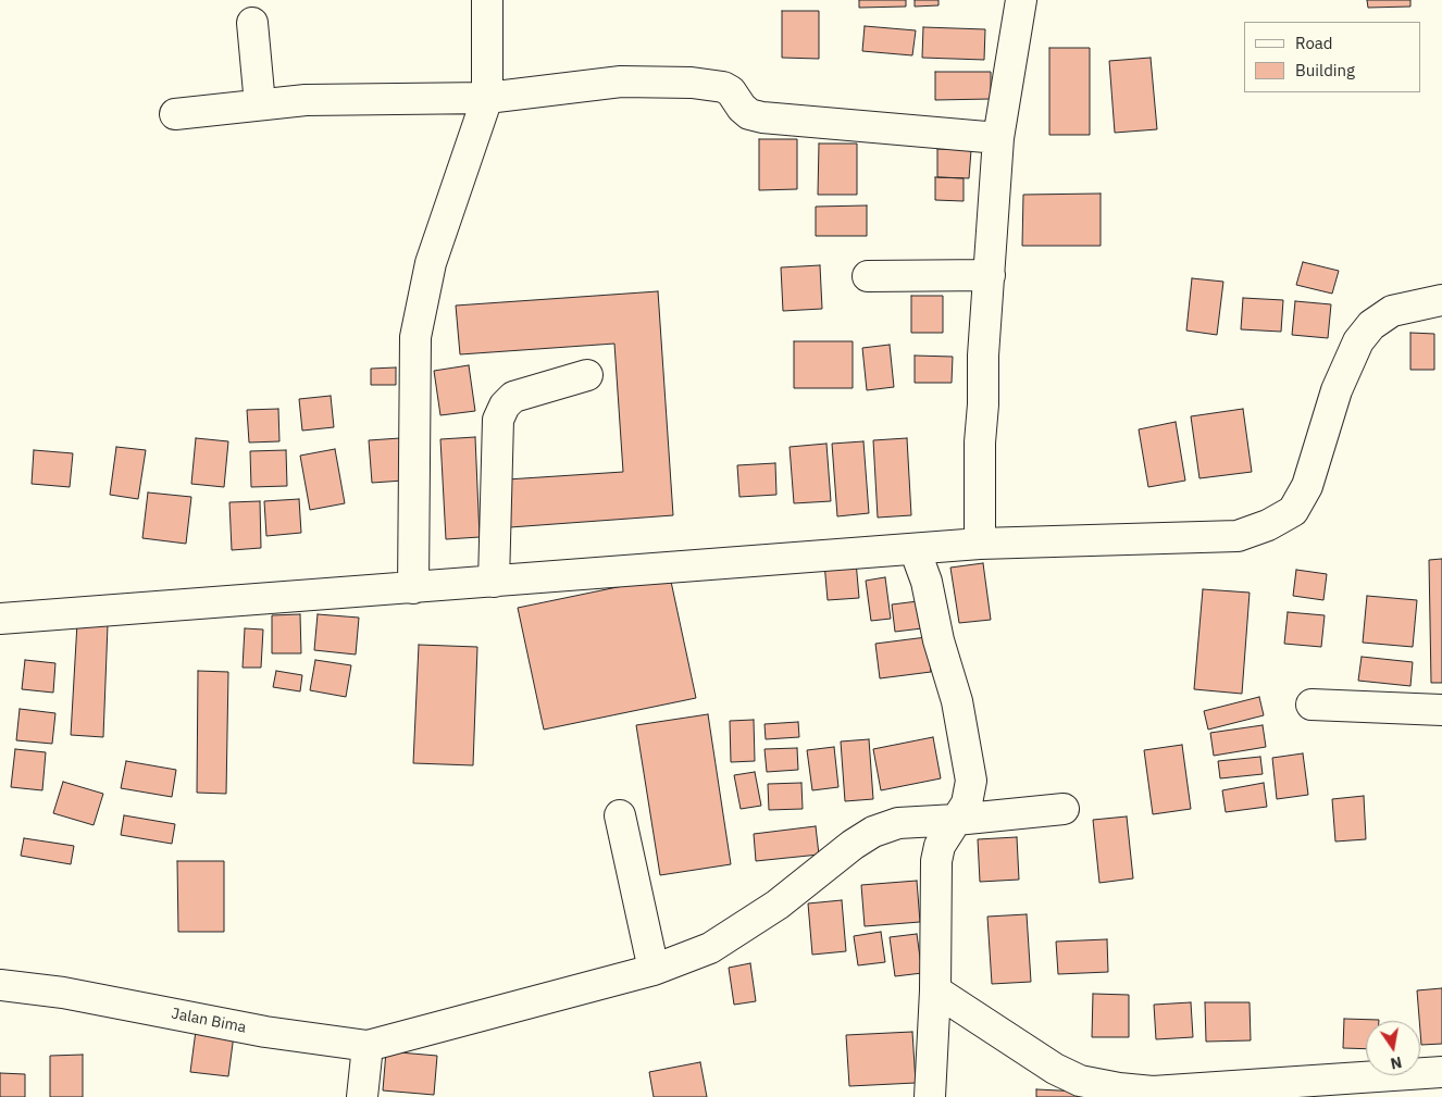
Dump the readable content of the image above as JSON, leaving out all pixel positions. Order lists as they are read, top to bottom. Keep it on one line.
{"streets":{"street":["Jalan Bima"]},"legend":["Road","Building"],"north":"bottom"}
